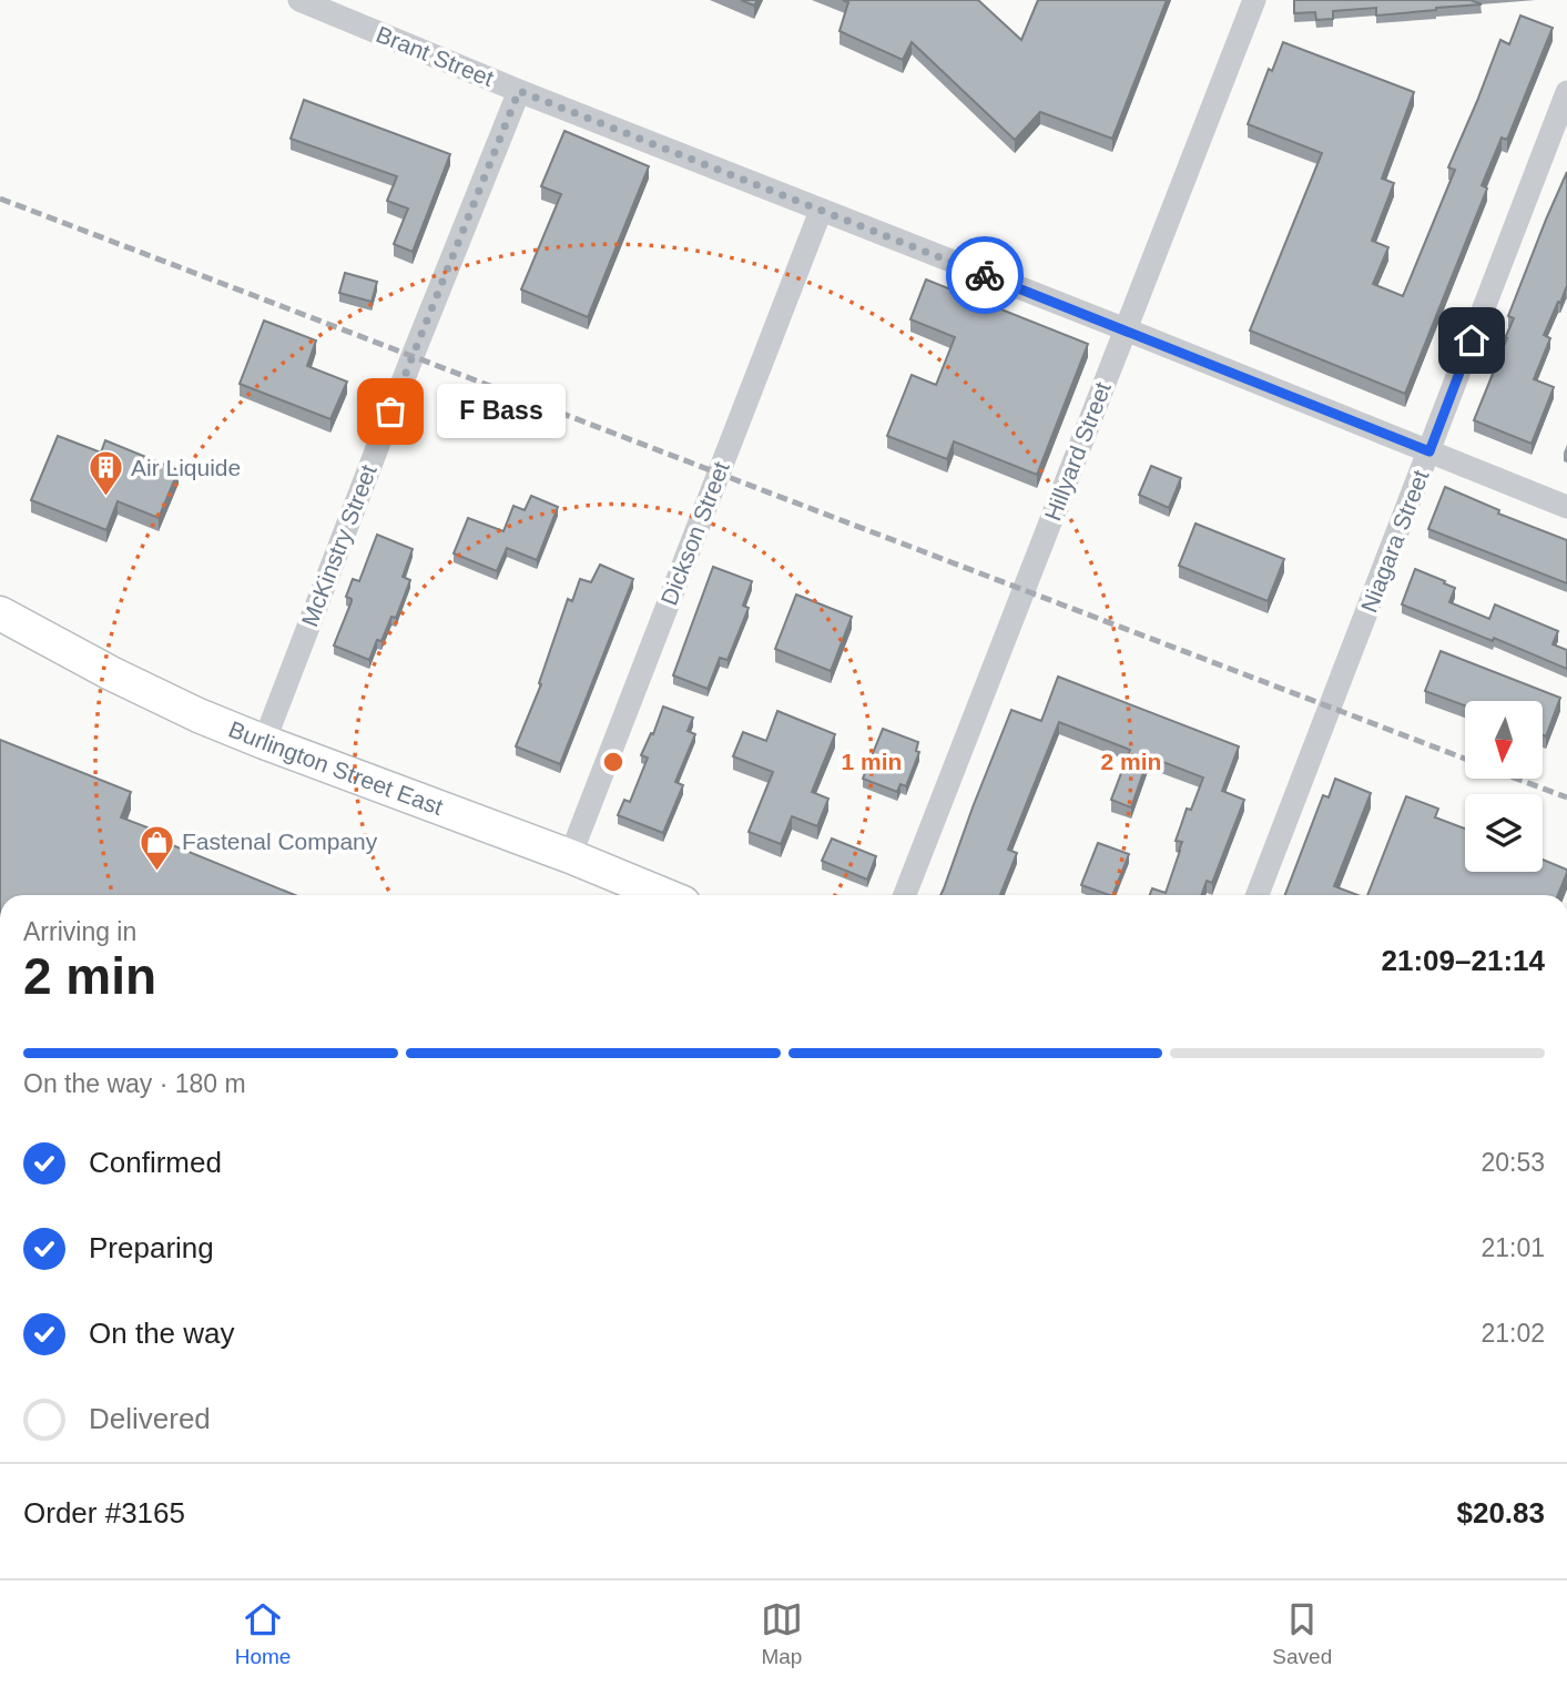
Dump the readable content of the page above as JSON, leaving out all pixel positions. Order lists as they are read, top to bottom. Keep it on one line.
{"streets":{"main road":["Burlington Street East"],"street":["Brant Street","Hillyard Street","Dickson Street","Niagara Street","McKinstry Street"]},"crossings":[["Brant Street","Hillyard Street"],["Brant Street","Dickson Street"],["Brant Street","Niagara Street"],["Brant Street","McKinstry Street"],["Dickson Street","Burlington Street East"],["McKinstry Street","Burlington Street East"]],"places":{"other":["F Bass"],"building":["Air Liquide"],"shop":["Fastenal Company"]},"north":"bottom","page":{"bubble":"F Bass","heading":["2 min","Arriving in","21:09–21:14"],"panel":["Order #3165","$20.83"],"bar":"On the way · 180 m","list":[["Confirmed","20:53"],["Preparing","21:01"],["On the way","21:02"],"Delivered"],"tabs":["Home","Map","Saved"]},"rings":["1 min","2 min"]}
